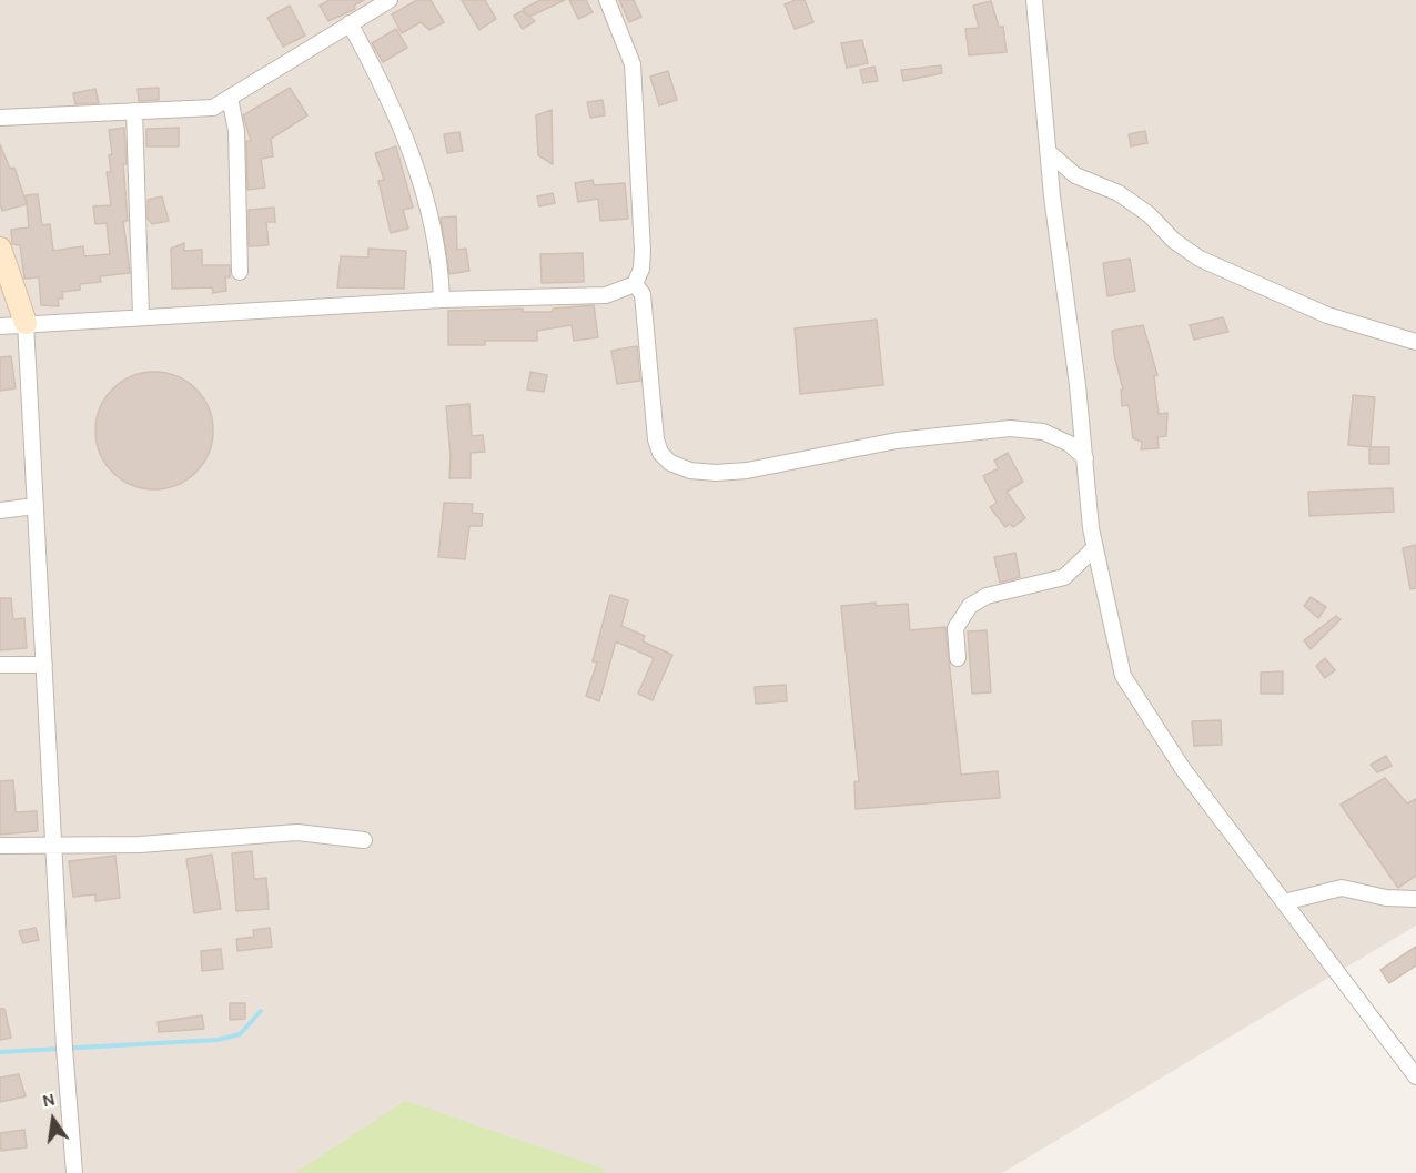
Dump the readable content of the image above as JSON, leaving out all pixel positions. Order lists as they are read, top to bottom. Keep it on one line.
{"north":"top"}
